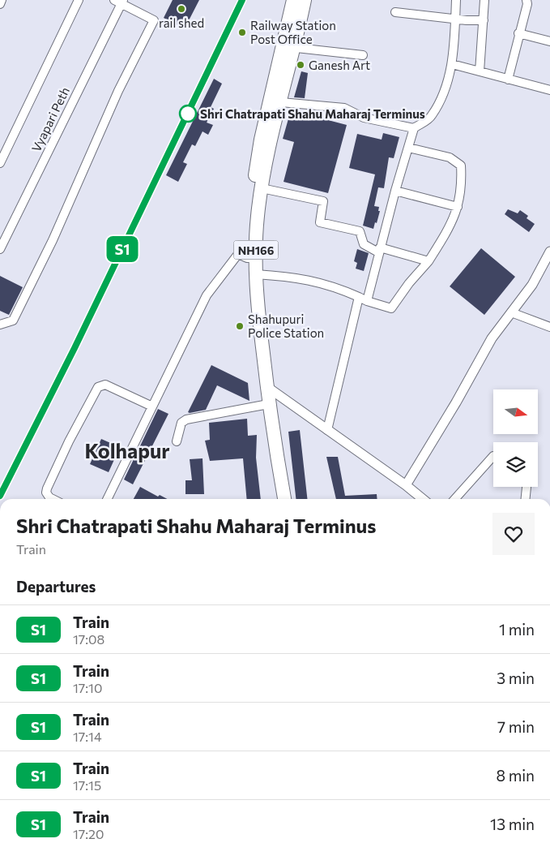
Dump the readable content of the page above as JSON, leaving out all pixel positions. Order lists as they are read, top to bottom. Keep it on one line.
{"streets":{"highway":["NH166"],"street":["Vyapari Peth"]},"districts":["Kolhapur"],"places":["rail shed","Railway Station Post Office","Ganesh Art","Shri Chatrapati Shahu Maharaj Terminus","Shahupuri Police Station"],"north":"right","page":{"on_map":"S1","heading":[["Shri Chatrapati Shahu Maharaj Terminus","Train"],"Departures"],"list":[{"mark":"S1","name":"Train","note":"17:08","value":"1 min"},{"mark":"S1","name":"Train","note":"17:10","value":"3 min"},{"mark":"S1","name":"Train","note":"17:14","value":"7 min"},{"mark":"S1","name":"Train","note":"17:15","value":"8 min"},{"mark":"S1","name":"Train","note":"17:20","value":"13 min"}]}}
